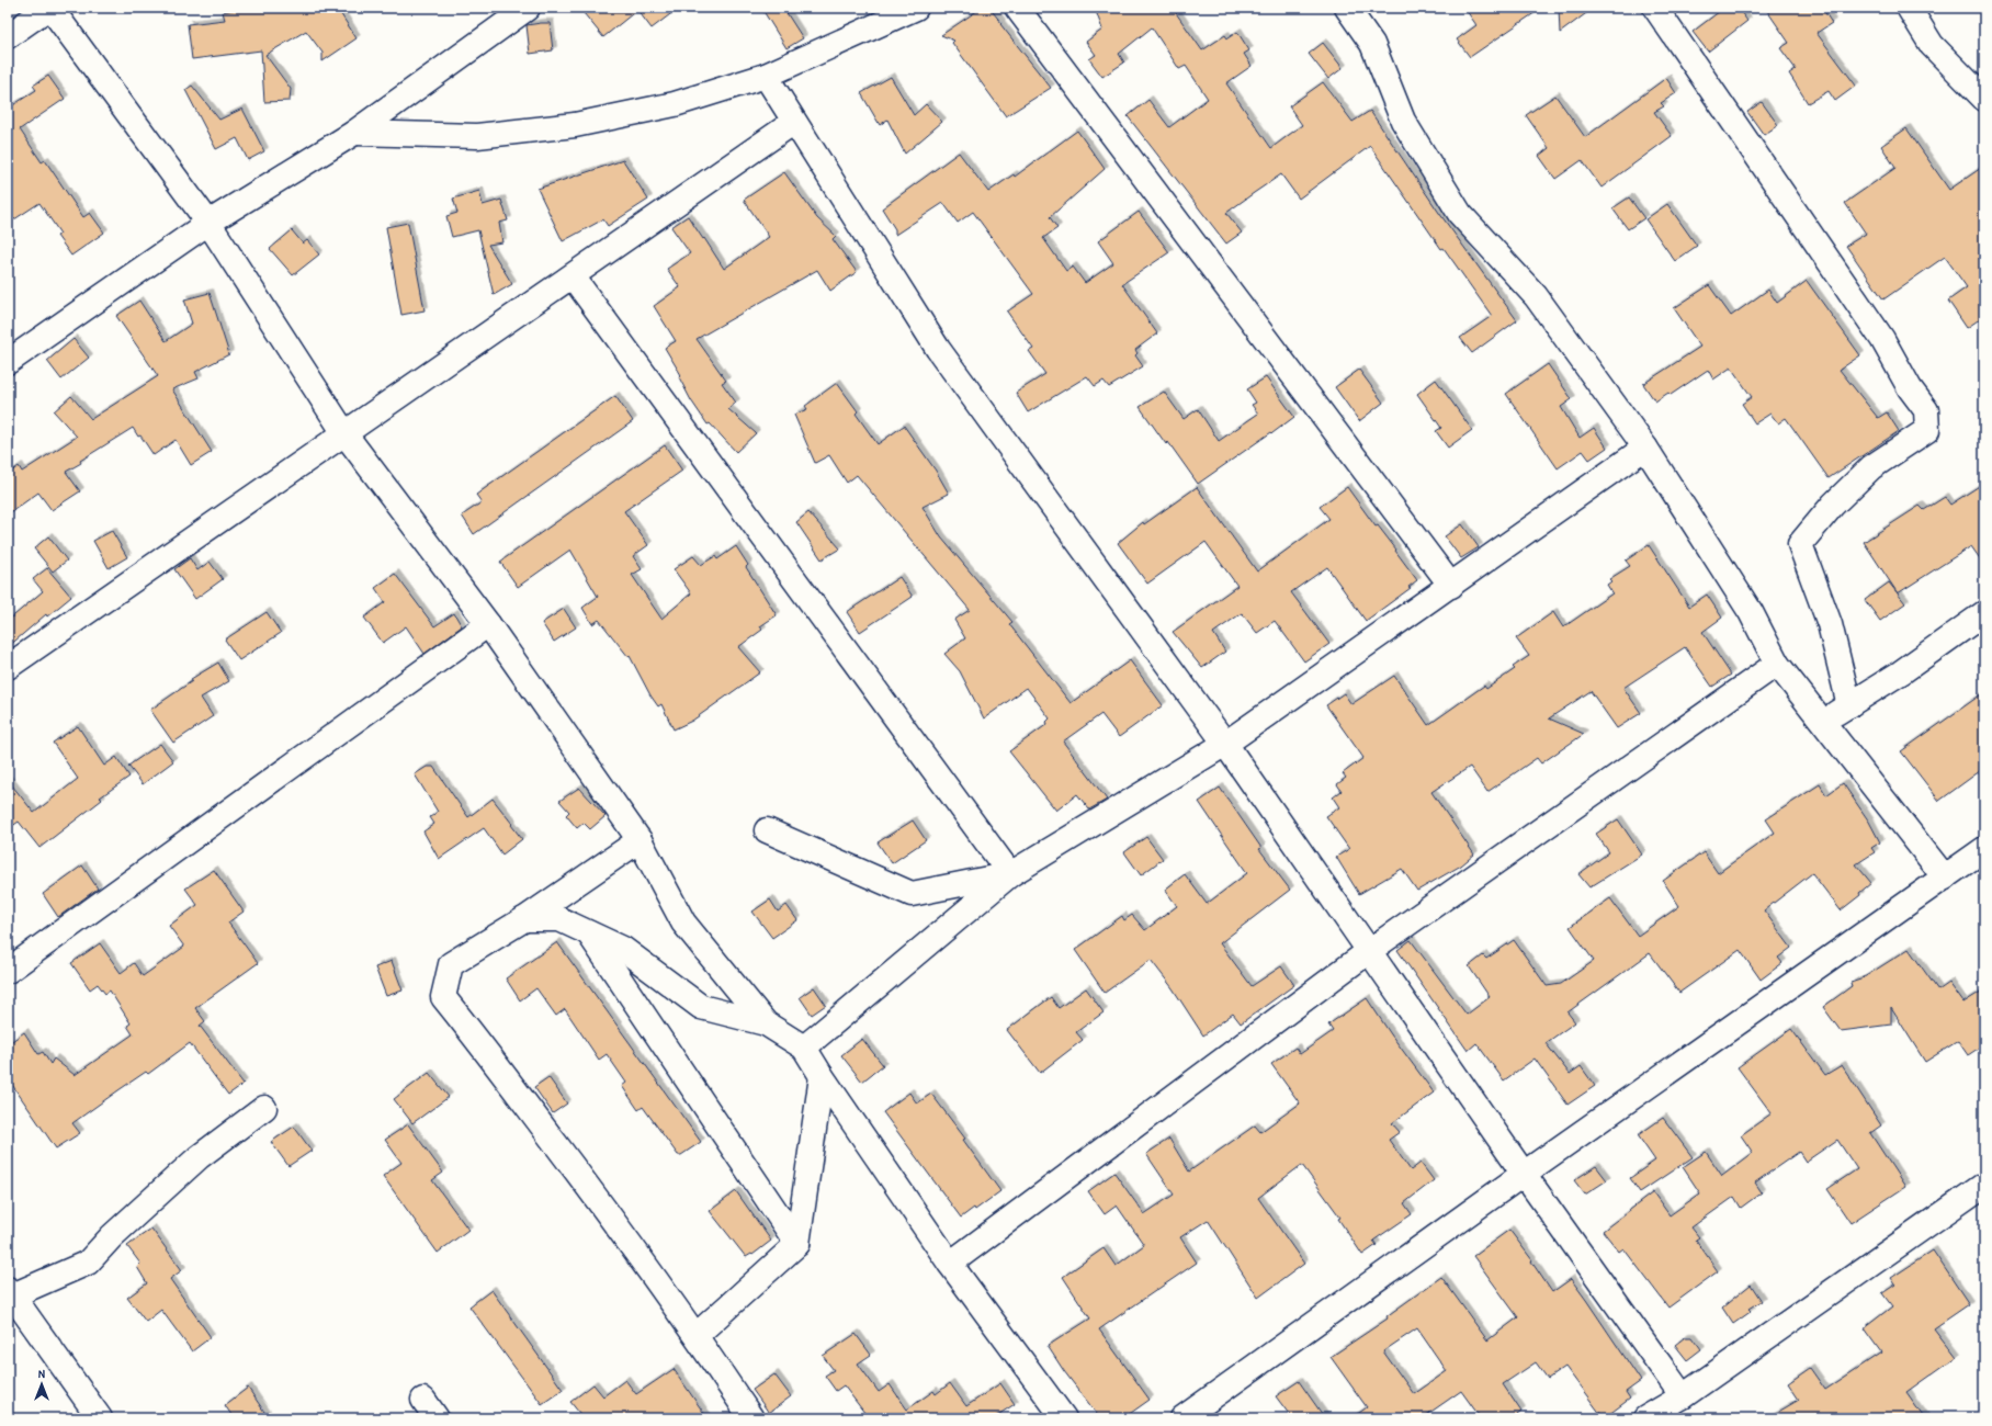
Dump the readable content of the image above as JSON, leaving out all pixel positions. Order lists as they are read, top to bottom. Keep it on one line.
{"north":"top"}
